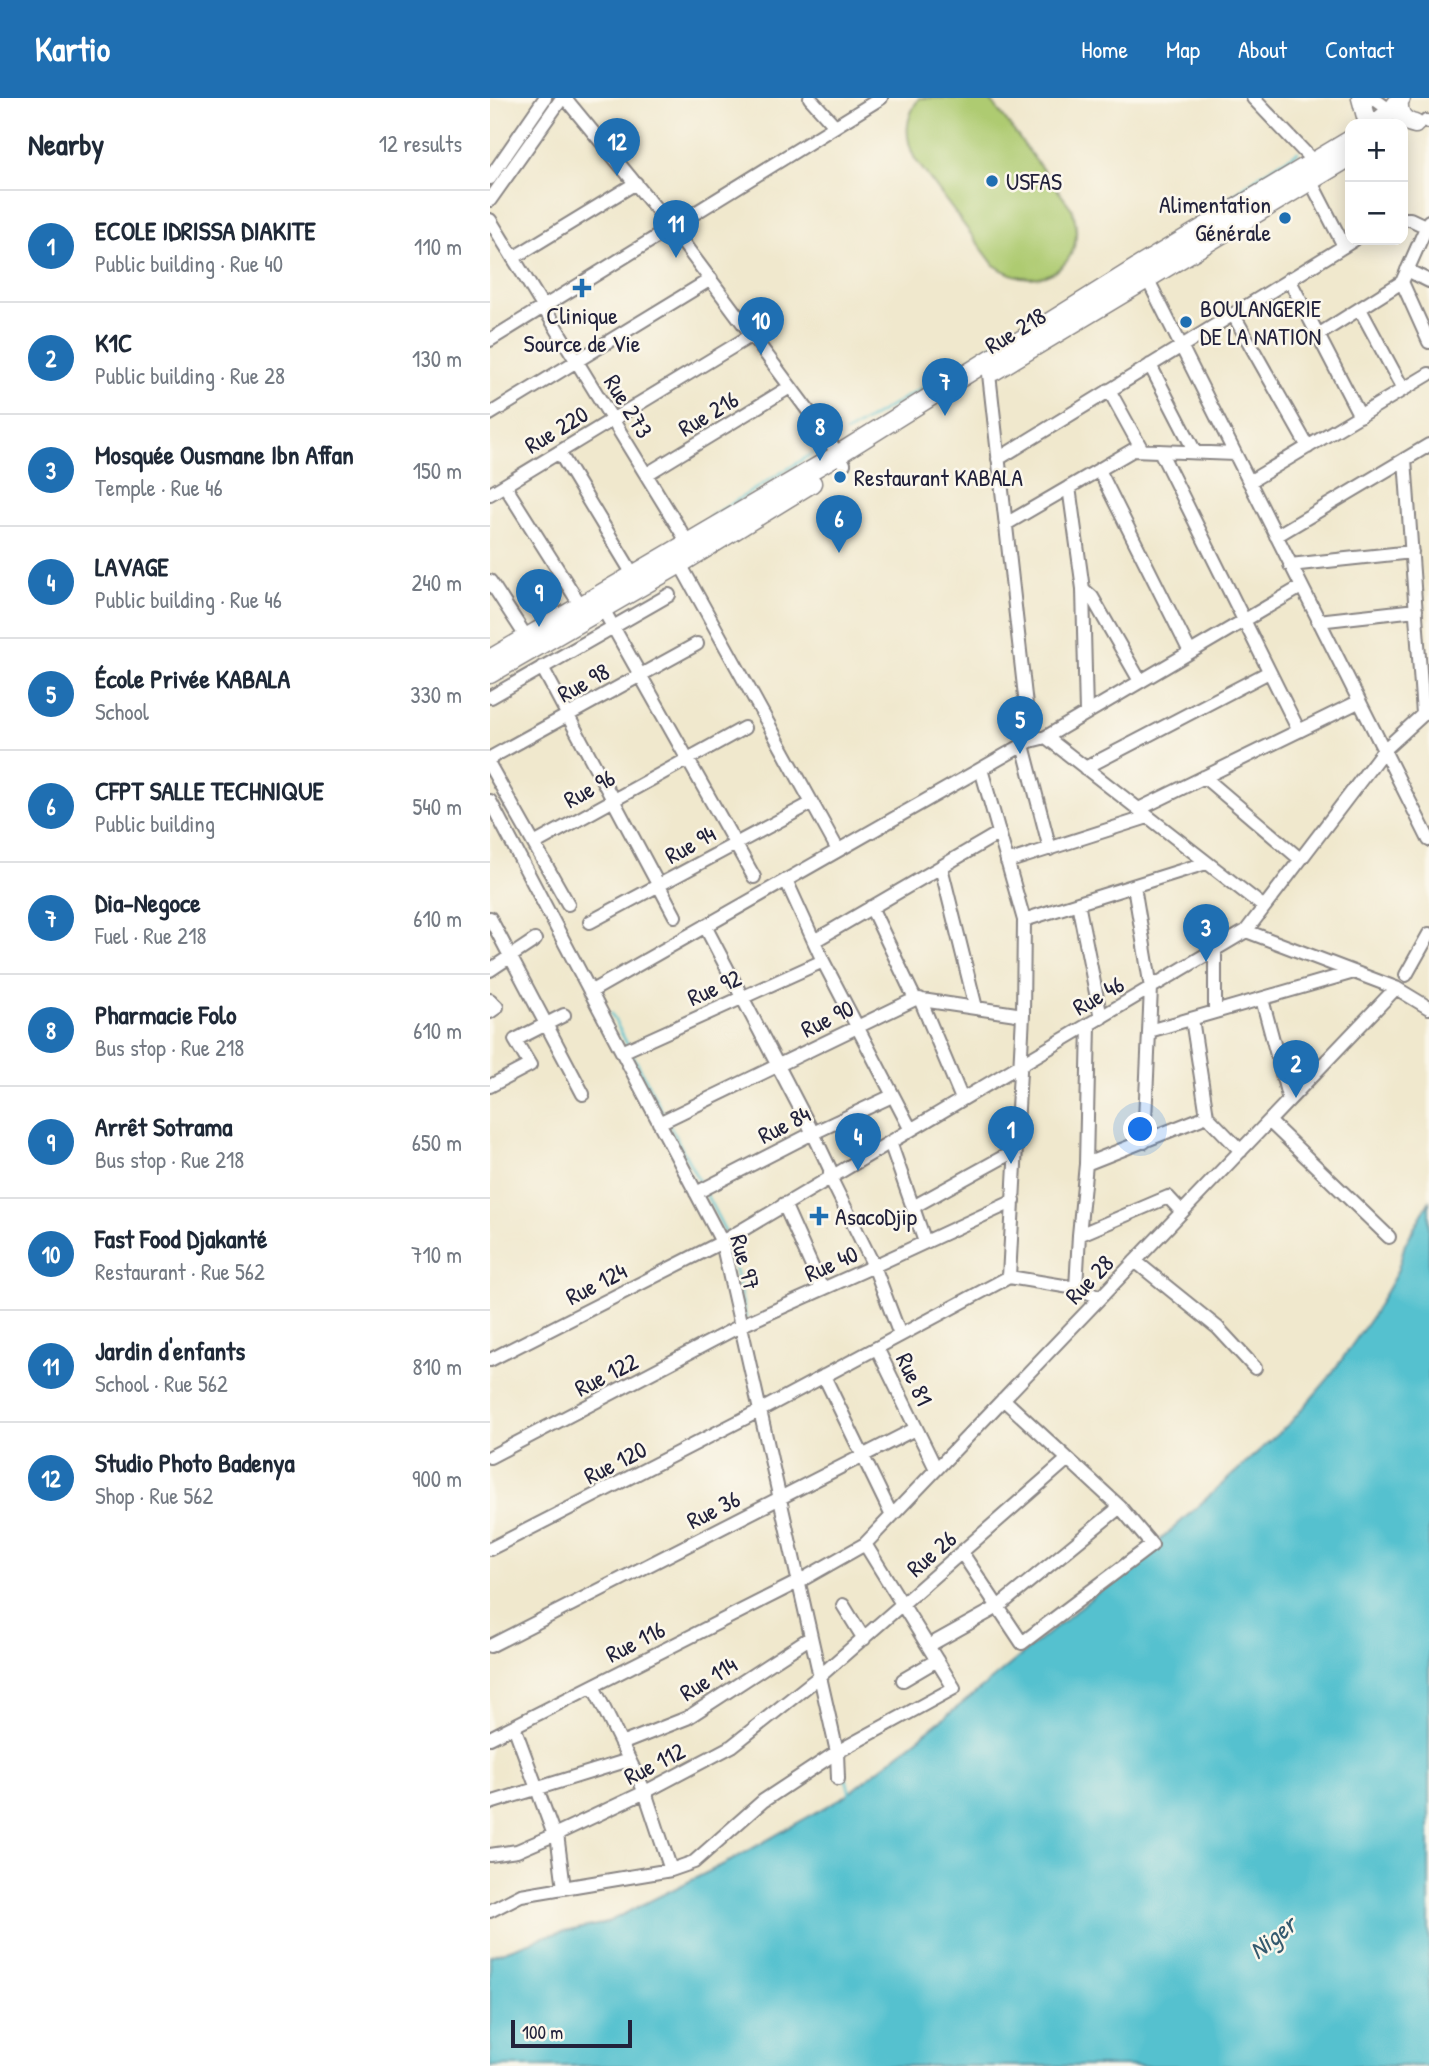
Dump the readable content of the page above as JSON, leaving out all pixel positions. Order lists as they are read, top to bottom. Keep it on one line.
{"streets":{"highway":["Rue 218"],"street":["Rue 273","Rue 216","Rue 220","Rue 98","Rue 96","Rue 94","Rue 92","Rue 46","Rue 90","Rue 84","Rue 97","Rue 40","Rue 28","Rue 124","Rue 122","Rue 81","Rue 120","Rue 36","Rue 26","Rue 116","Rue 114","Rue 112"]},"crossings":[["Rue 218","Rue 273"],["Rue 273","Rue 216"],["Rue 273","Rue 220"],["Rue 92","Rue 97"],["Rue 46","Rue 97"],["Rue 46","Rue 124"],["Rue 90","Rue 97"],["Rue 84","Rue 97"],["Rue 97","Rue 40"],["Rue 97","Rue 28"],["Rue 97","Rue 124"],["Rue 97","Rue 122"],["Rue 97","Rue 120"],["Rue 97","Rue 36"],["Rue 97","Rue 26"],["Rue 97","Rue 116"],["Rue 97","Rue 114"],["Rue 97","Rue 112"],["Rue 40","Rue 122"],["Rue 28","Rue 116"],["Rue 81","Rue 120"],["Rue 81","Rue 36"],["Rue 26","Rue 112"]],"water":["Niger"],"places":{"other":["USFAS","Alimentation Générale","BOULANGERIE DE LA NATION","Restaurant KABALA"],"health":["Clinique Source de Vie","AsacoDjip"]},"scale_bar":"100 m","page":{"header":"Kartio","nav":["Home","Map","About","Contact"],"heading":["Nearby","12 results"],"pins":["12","11","10","7","8","6","9","5","3","2","1","4"],"map_buttons":["+","−"],"list":[{"mark":"1","name":"ECOLE IDRISSA DIAKITE","note":"Public building · Rue 40","value":"110 m"},{"mark":"2","name":"K1C","note":"Public building · Rue 28","value":"130 m"},{"mark":"3","name":"Mosquée Ousmane Ibn Affan","note":"Temple · Rue 46","value":"150 m"},{"mark":"4","name":"LAVAGE","note":"Public building · Rue 46","value":"240 m"},{"mark":"5","name":"École Privée KABALA","note":"School","value":"330 m"},{"mark":"6","name":"CFPT SALLE TECHNIQUE","note":"Public building","value":"540 m"},{"mark":"7","name":"Dia-Negoce","note":"Fuel · Rue 218","value":"610 m"},{"mark":"8","name":"Pharmacie Folo","note":"Bus stop · Rue 218","value":"610 m"},{"mark":"9","name":"Arrêt Sotrama","note":"Bus stop · Rue 218","value":"650 m"},{"mark":"10","name":"Fast Food Djakanté","note":"Restaurant · Rue 562","value":"710 m"},{"mark":"11","name":"Jardin d'enfants","note":"School · Rue 562","value":"810 m"},{"mark":"12","name":"Studio Photo Badenya","note":"Shop · Rue 562","value":"900 m"}],"scale":"100 m"}}
